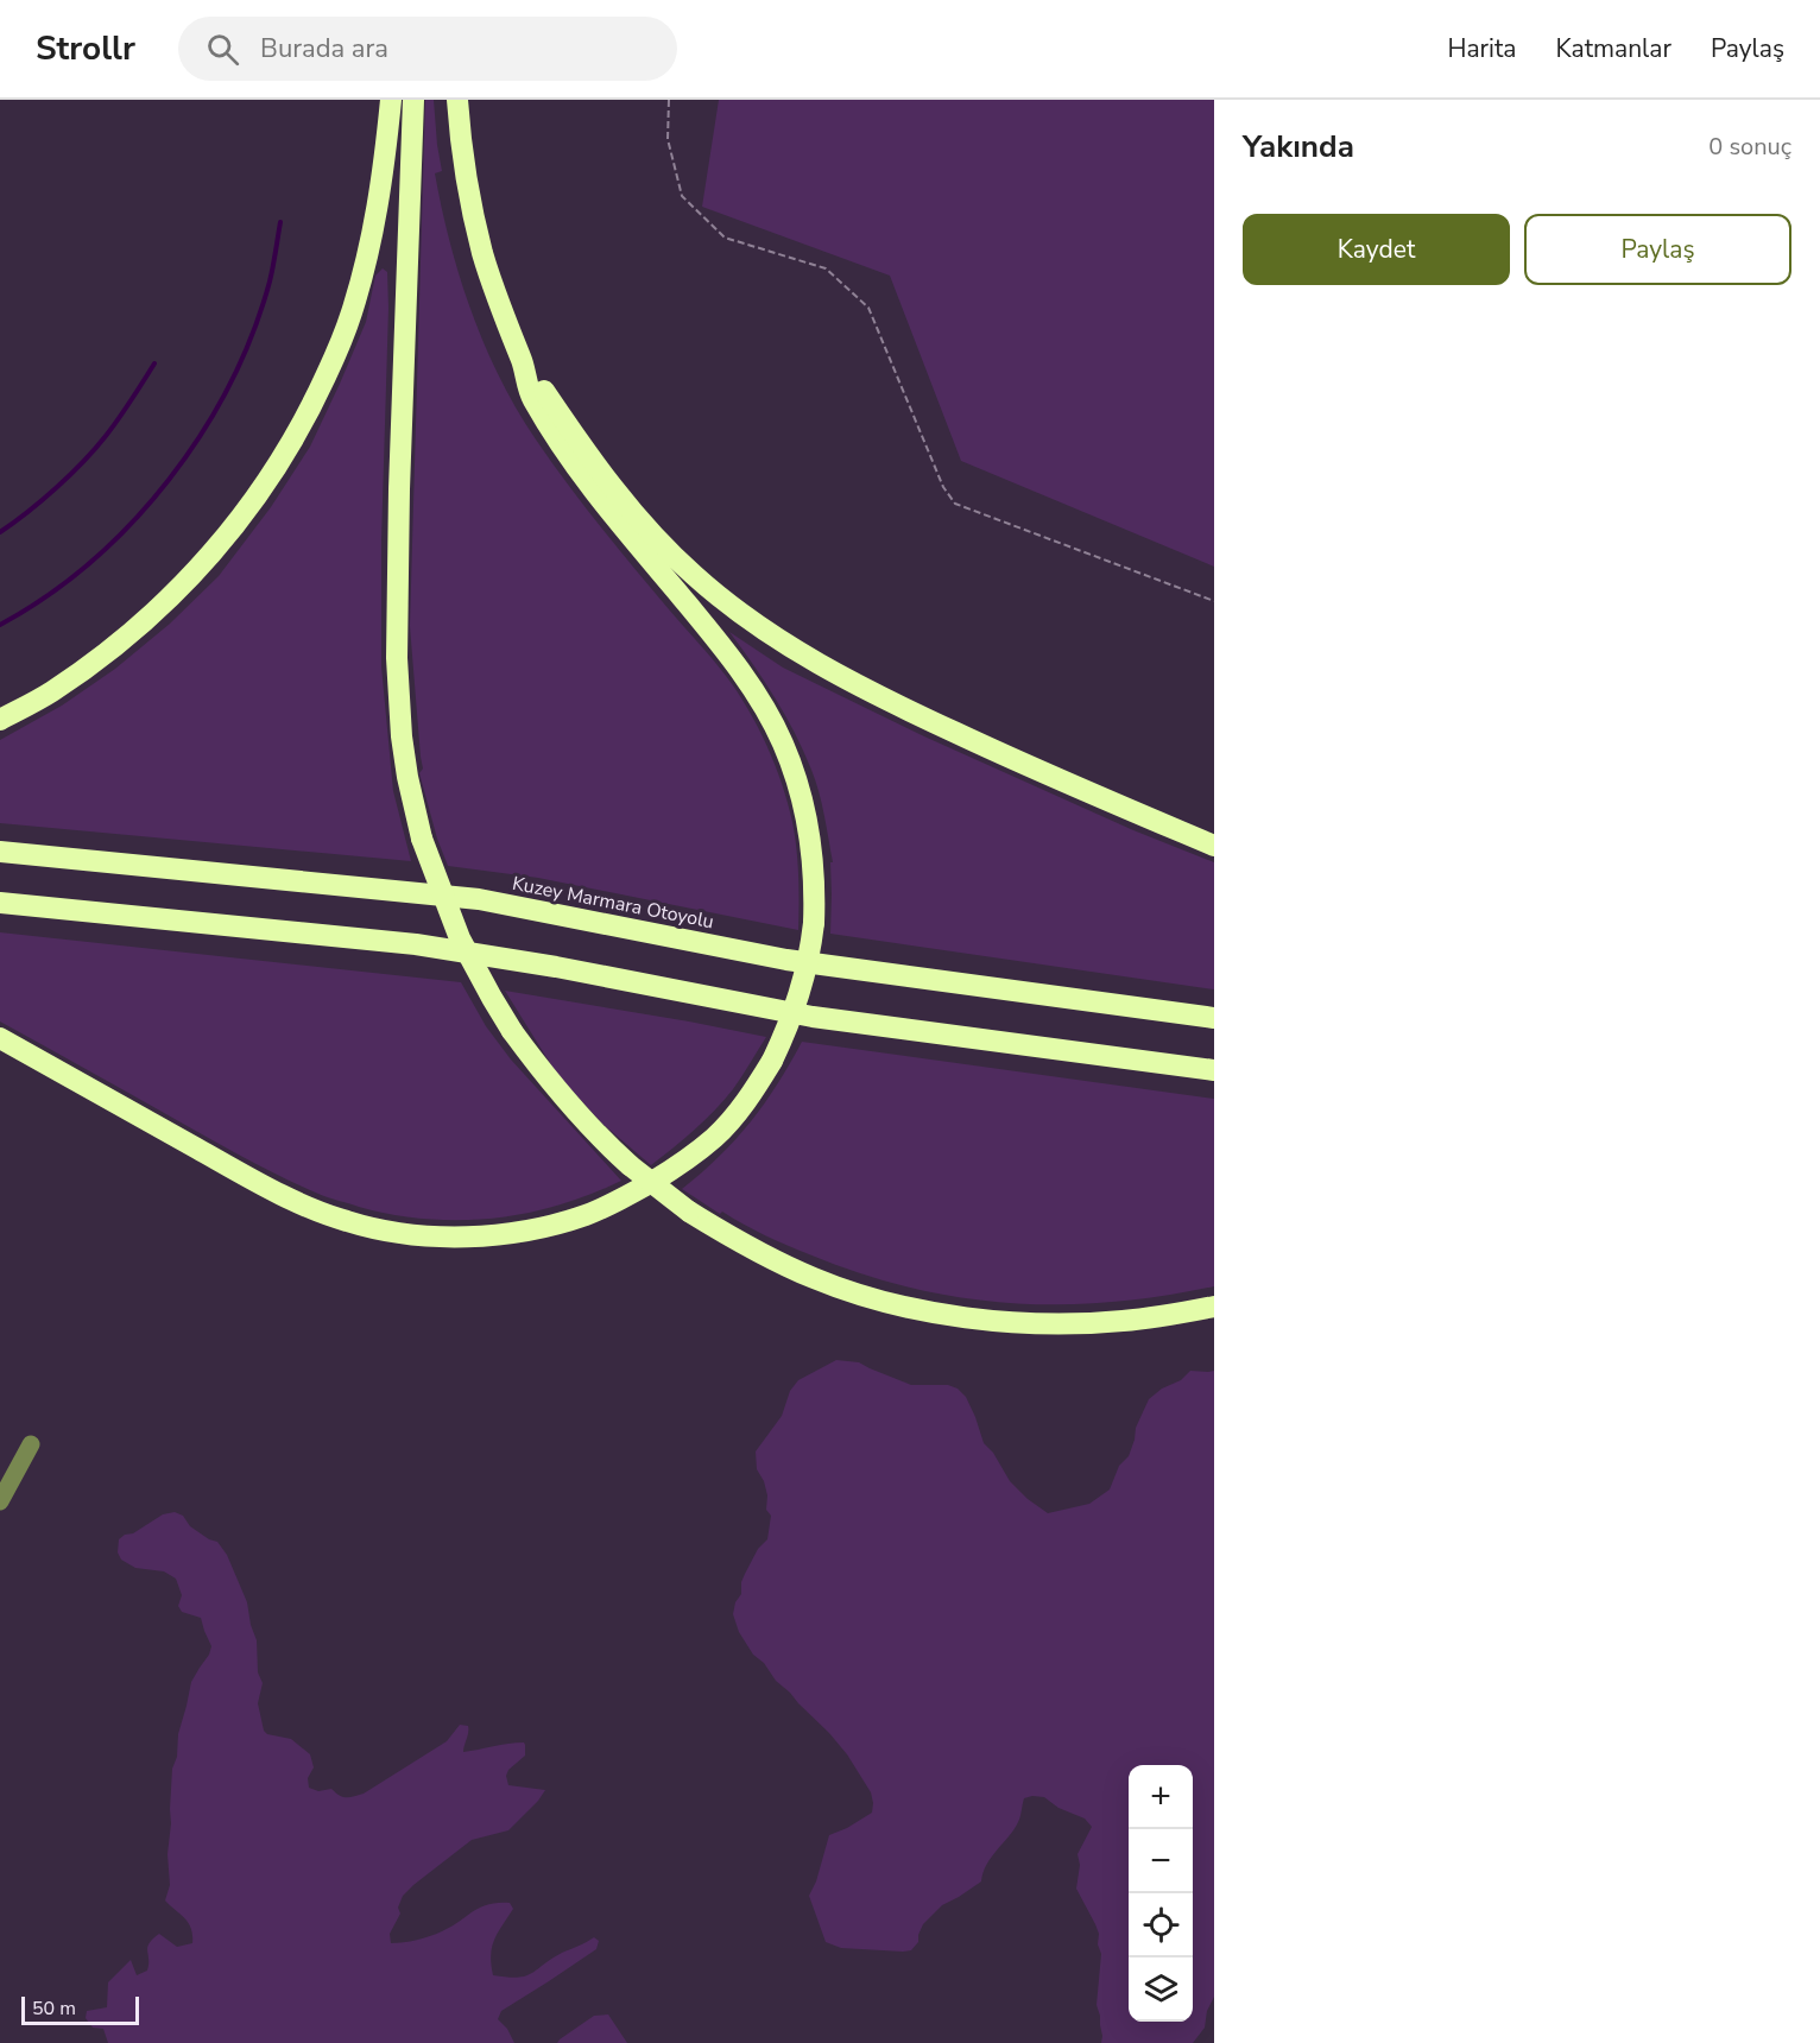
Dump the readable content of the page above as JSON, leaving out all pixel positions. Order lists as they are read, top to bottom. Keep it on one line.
{"streets":{"highway":["Kuzey Marmara Otoyolu"]},"scale_bar":"50 m","page":{"header":"Strollr","search":"Burada ara","nav":["Harita","Katmanlar","Paylaş"],"heading":["Yakında","0 sonuç"],"buttons":["Kaydet","Paylaş"],"map_buttons":["+","−"],"scale":"50 m"}}
